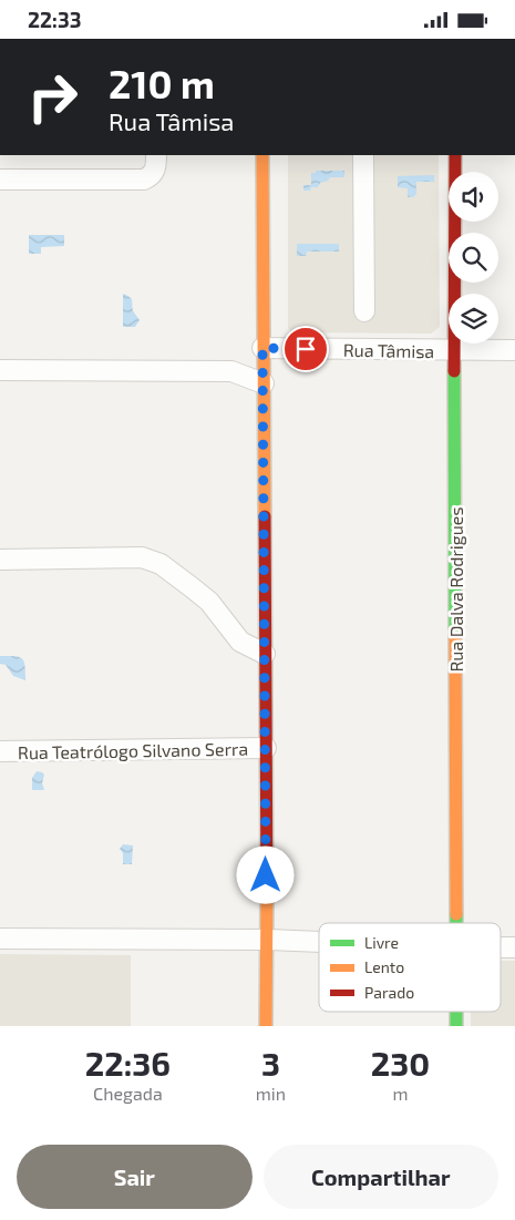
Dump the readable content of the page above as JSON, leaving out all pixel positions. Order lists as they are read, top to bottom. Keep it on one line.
{"streets":{"street":["Rua Tâmisa","Rua Dalva Rodrigues","Rua Teatrólogo Silvano Serra"]},"crossings":[["Rua Tâmisa","Rua Dalva Rodrigues"]],"legend":["Livre","Lento","Parado"],"page":{"status":"22:33","turn":["210 m","Rua Tâmisa"],"eta":["22:36","Chegada","3","min","230","m"],"buttons":["Sair","Compartilhar"]}}
